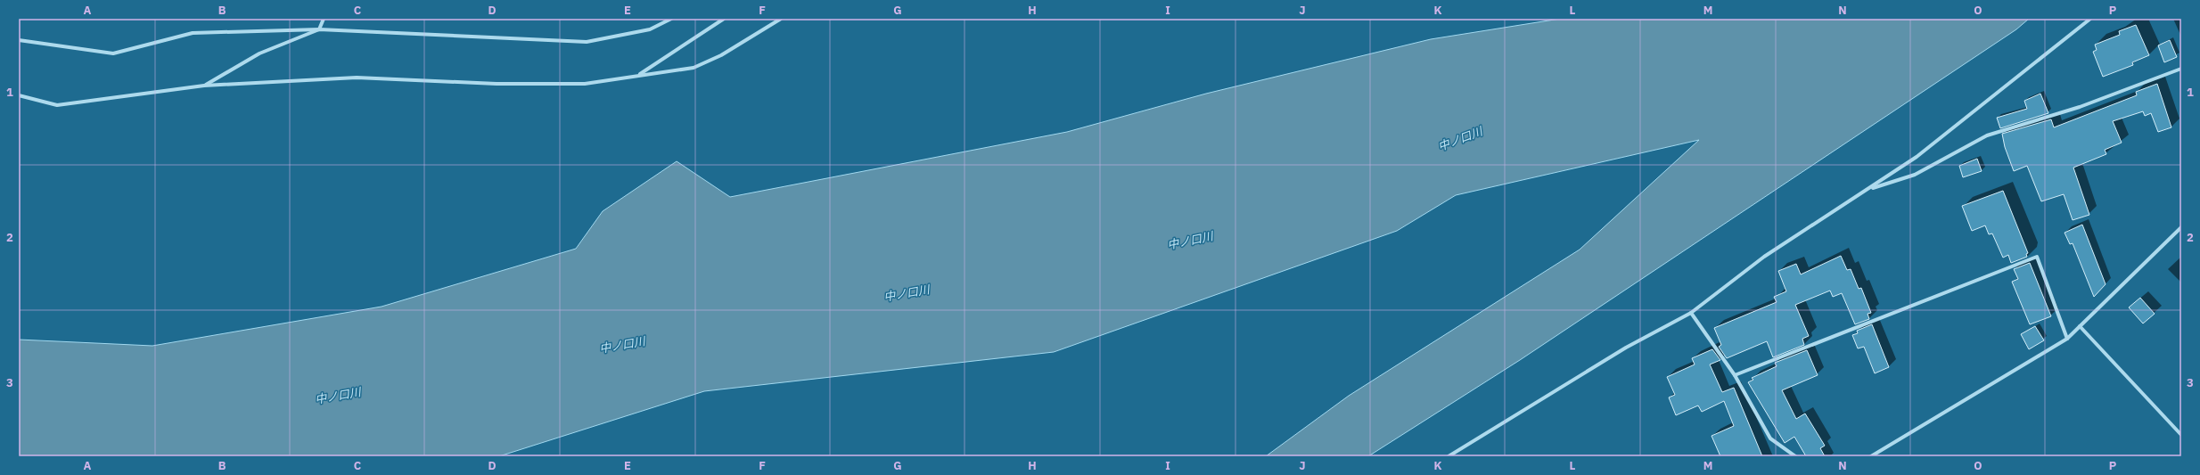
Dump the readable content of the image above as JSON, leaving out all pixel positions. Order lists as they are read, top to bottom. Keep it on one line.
{"water":["中ノ口川"],"grid":{"columns":["A","B","C","D","E","F","G","H","I","J","K","L","M","N","O","P"],"rows":["1","2","3"]}}
